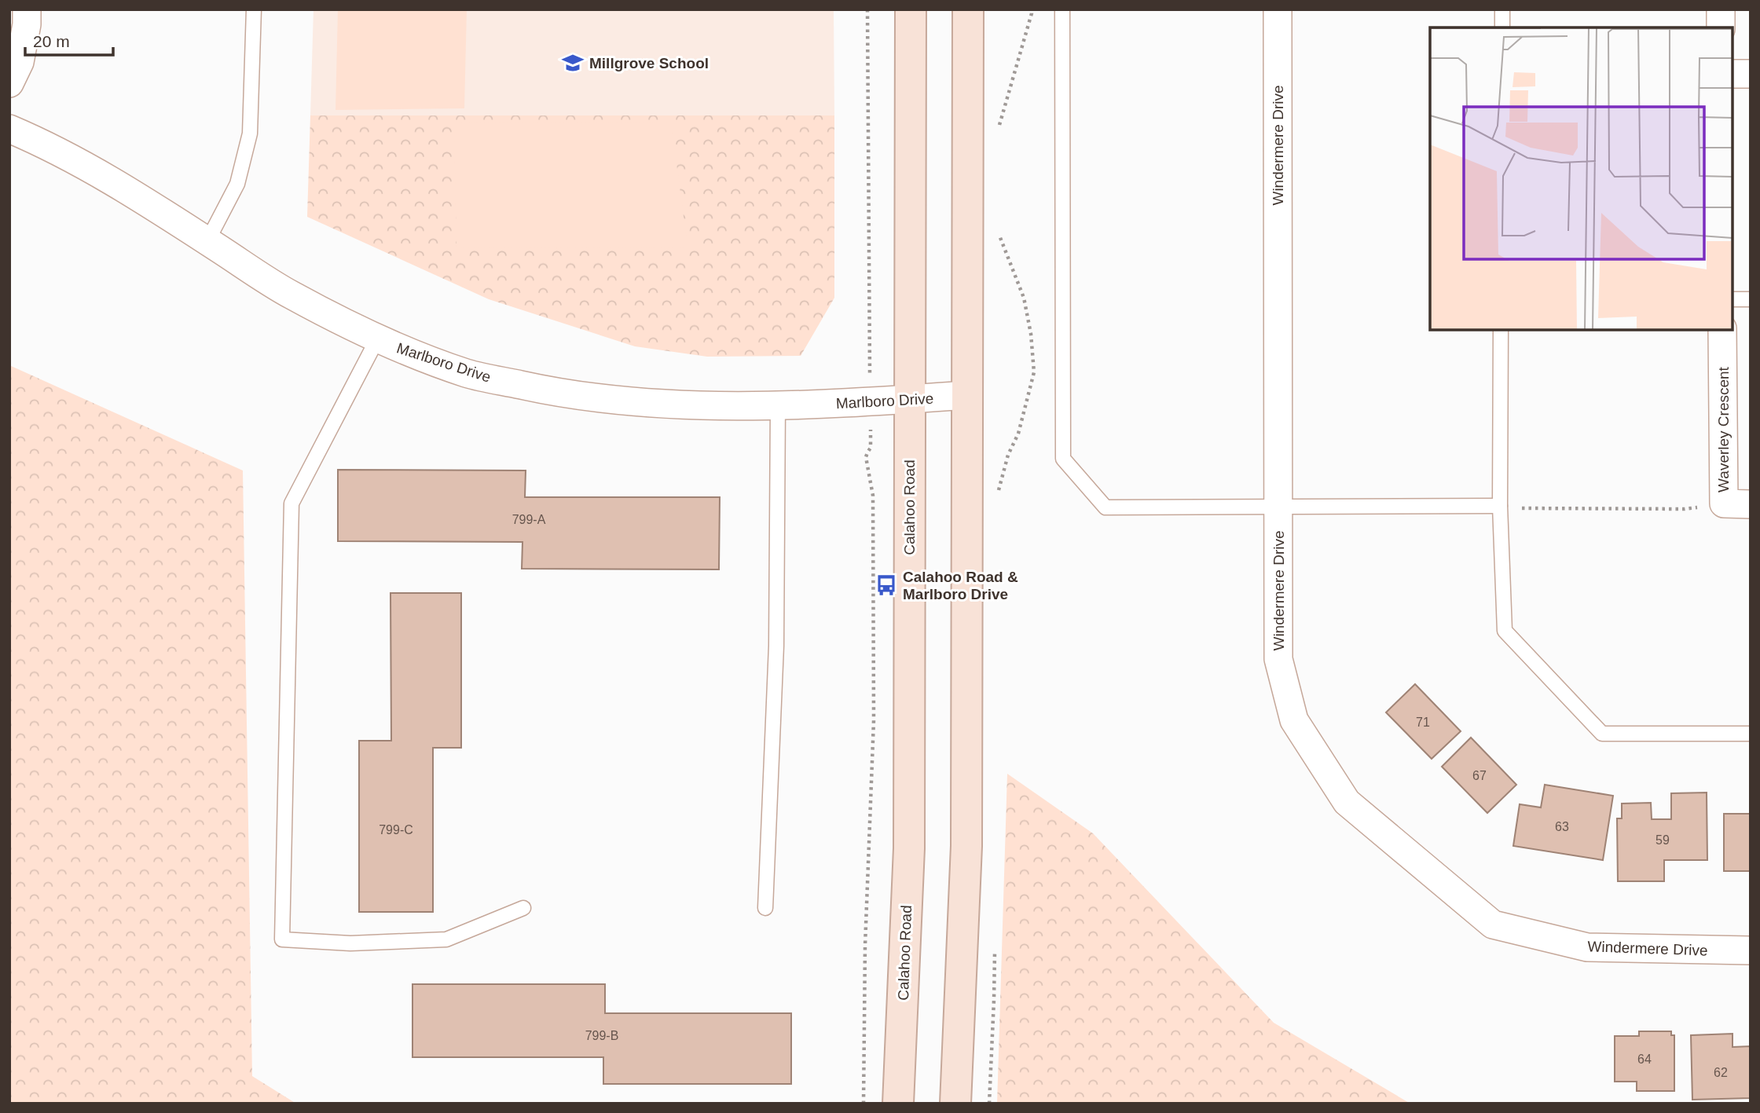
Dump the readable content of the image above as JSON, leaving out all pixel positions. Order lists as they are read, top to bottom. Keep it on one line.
{"streets":{"main road":["Calahoo Road"],"street":["Windermere Drive","Marlboro Drive","Waverley Crescent"]},"crossings":[["Marlboro Drive","Calahoo Road"]],"places":{"school or university":["Millgrove School"],"bus stop":["Calahoo Road & Marlboro Drive"]},"house_numbers":["799-A","71","67","63","799-C","59","799-B","64","62"],"scale_bar":"20 m"}
